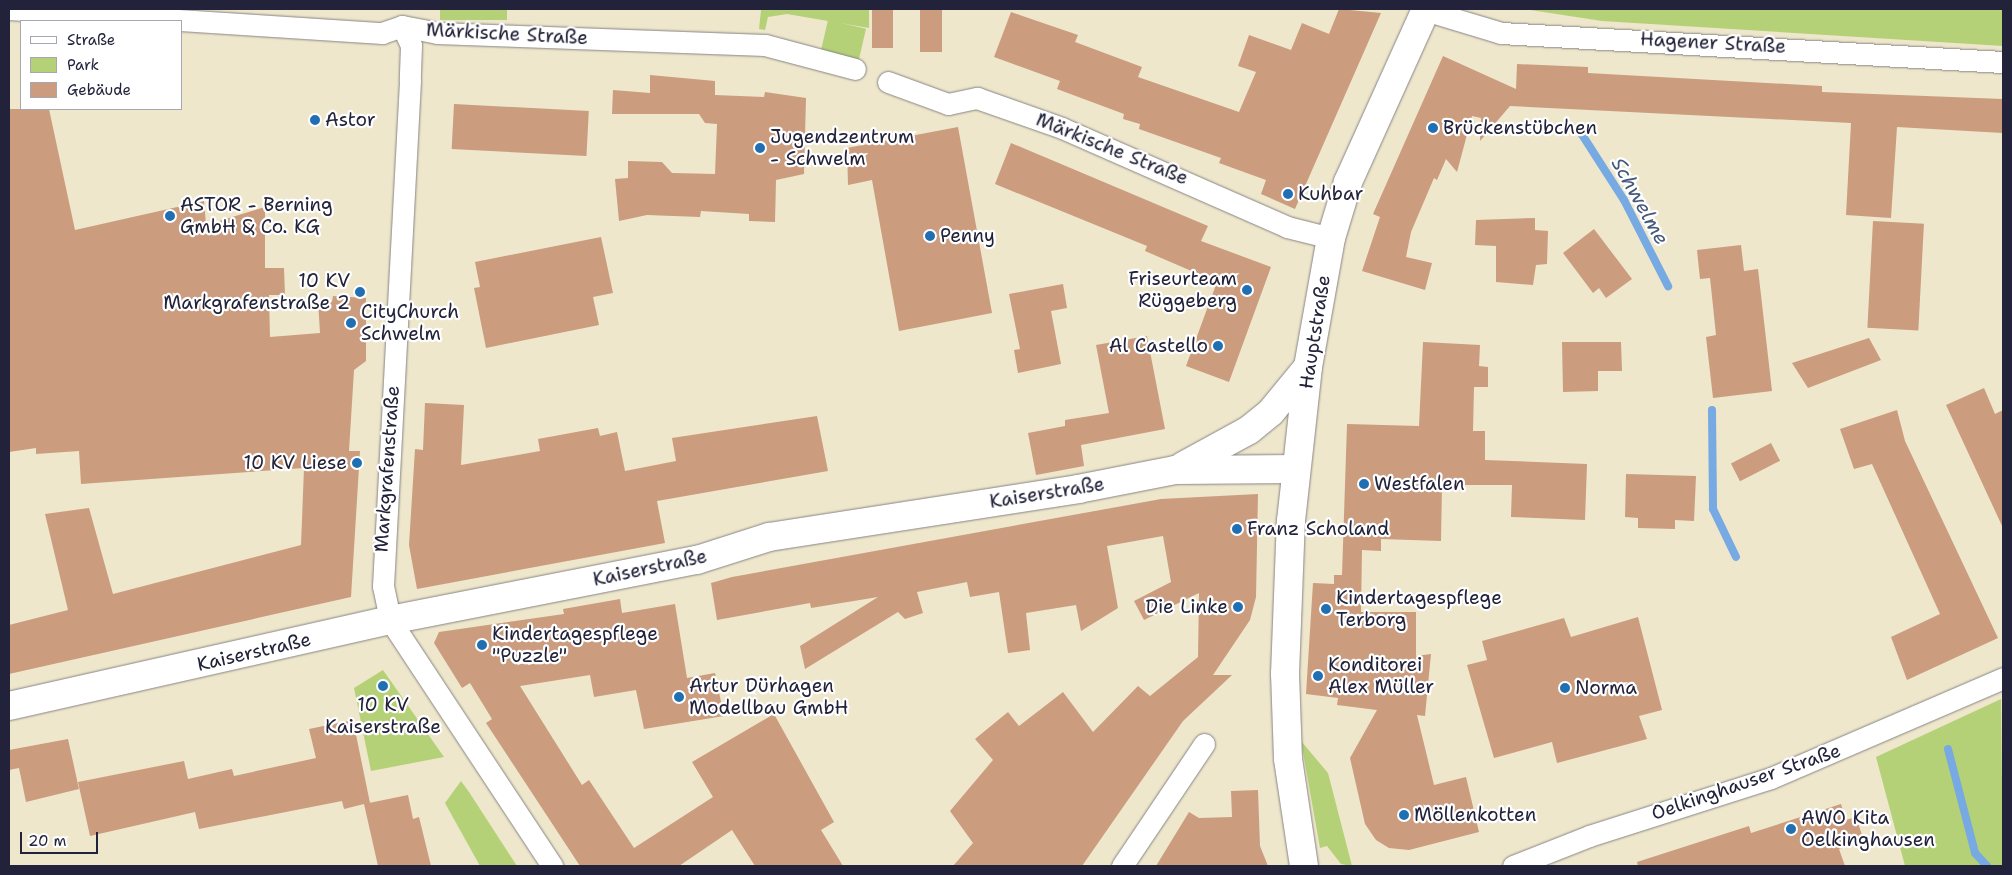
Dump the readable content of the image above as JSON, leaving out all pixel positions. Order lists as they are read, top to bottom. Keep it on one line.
{"streets":{"main road":["Hauptstraße","Kaiserstraße"],"street":["Märkische Straße","Hagener Straße","Markgrafenstraße","Oelkinghauser Straße"]},"crossings":[["Märkische Straße","Hauptstraße"],["Märkische Straße","Markgrafenstraße"],["Hagener Straße","Hauptstraße"],["Hauptstraße","Kaiserstraße"],["Markgrafenstraße","Kaiserstraße"]],"water":["Schwelme"],"places":["Astor","Brückenstübchen","Jugendzentrum - Schwelm","Kuhbar","ASTOR - Berning GmbH & Co. KG","Penny","Friseurteam Rüggeberg","10 KV Markgrafenstraße 2","CityChurch Schwelm","Al Castello","10 KV Liese","Westfalen","Franz Scholand","Die Linke","Kindertagespflege Terborg","Kindertagespflege \"Puzzle\"","Konditorei Alex Müller","10 KV Kaiserstraße","Norma","Artur Dürhagen Modellbau GmbH","Möllenkotten","AWO Kita Oelkinghausen"],"legend":["Straße","Park","Gebäude"],"scale_bar":"20 m"}
